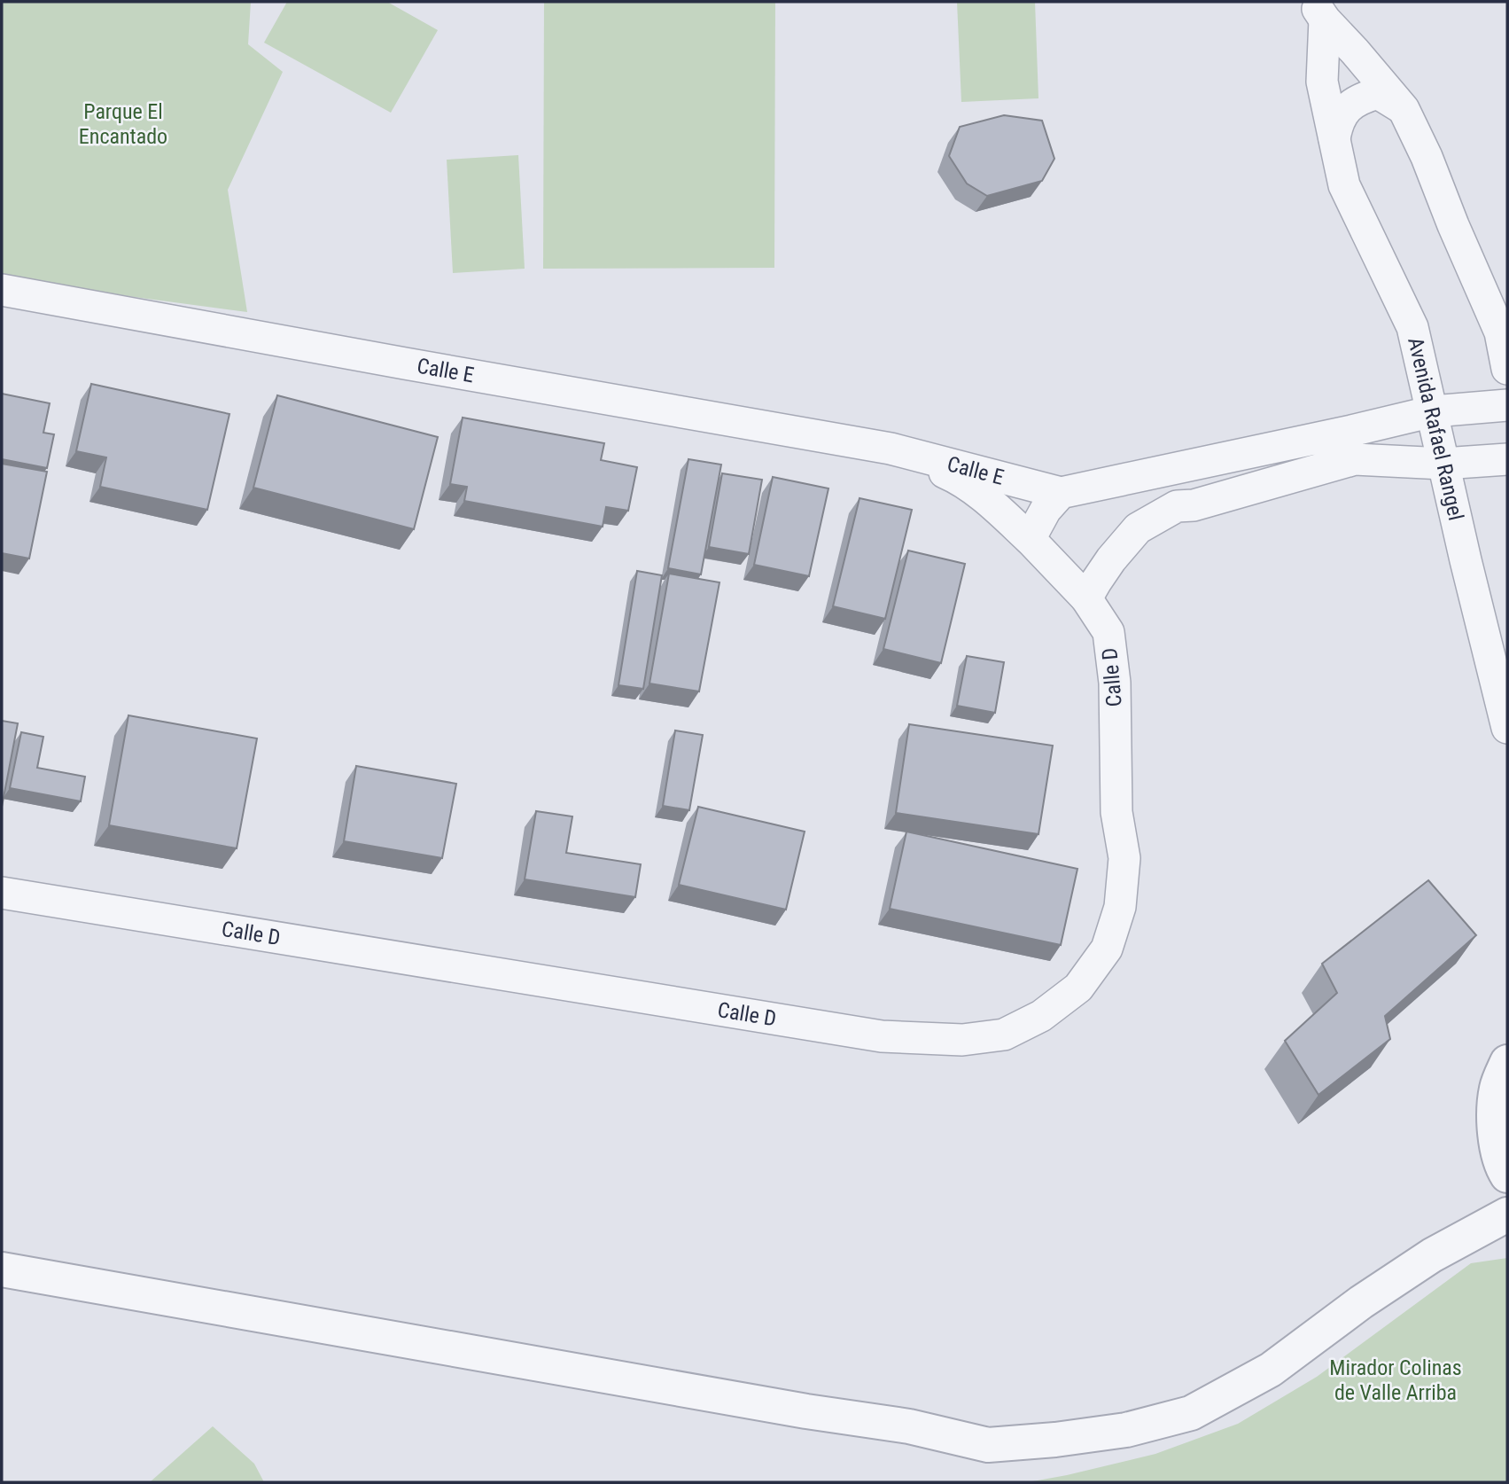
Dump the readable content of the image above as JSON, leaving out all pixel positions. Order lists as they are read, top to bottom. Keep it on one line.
{"streets":{"street":["Calle E","Avenida Rafael Rangel","Calle D"]},"crossings":[["Calle E","Calle D"]],"parks":["Parque El Encantado","Mirador Colinas de Valle Arriba"]}
